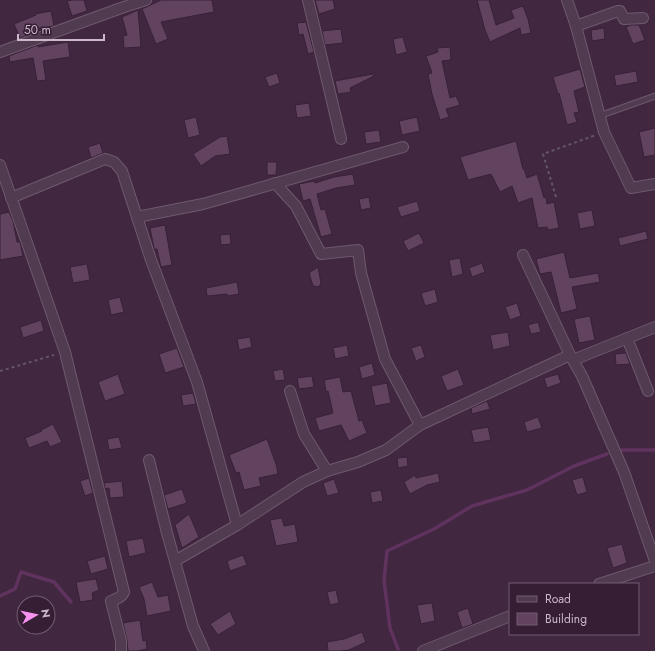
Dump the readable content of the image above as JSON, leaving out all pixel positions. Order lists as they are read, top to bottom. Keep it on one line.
{"legend":["Road","Building"],"scale_bar":"50 m","north":"right"}
